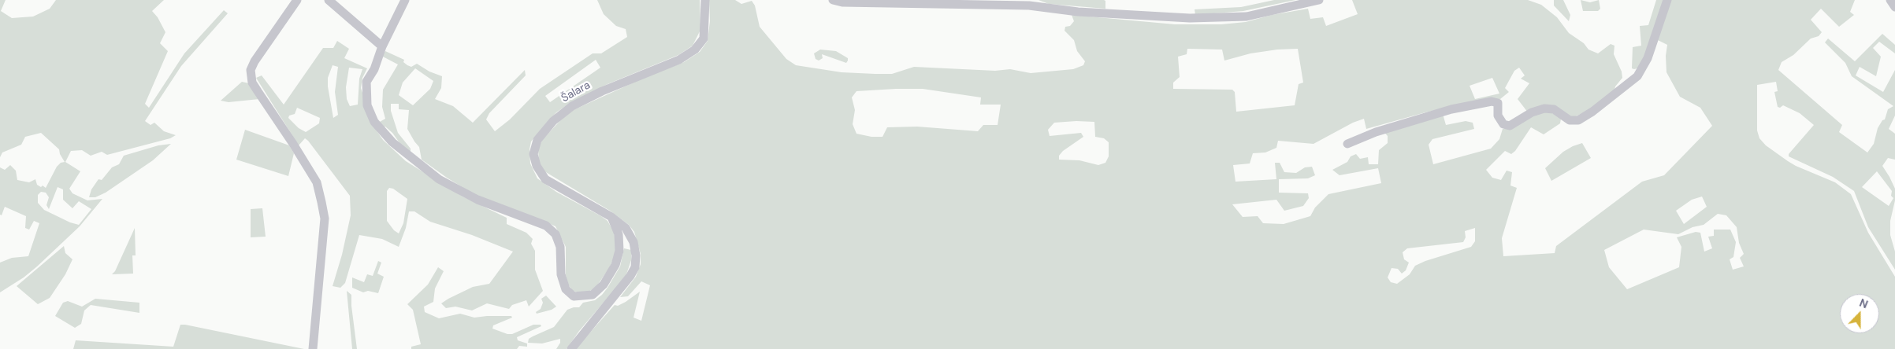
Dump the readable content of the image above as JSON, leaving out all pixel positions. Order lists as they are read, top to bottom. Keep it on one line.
{"streets":{"street":["Šalara"]},"north":"top"}
